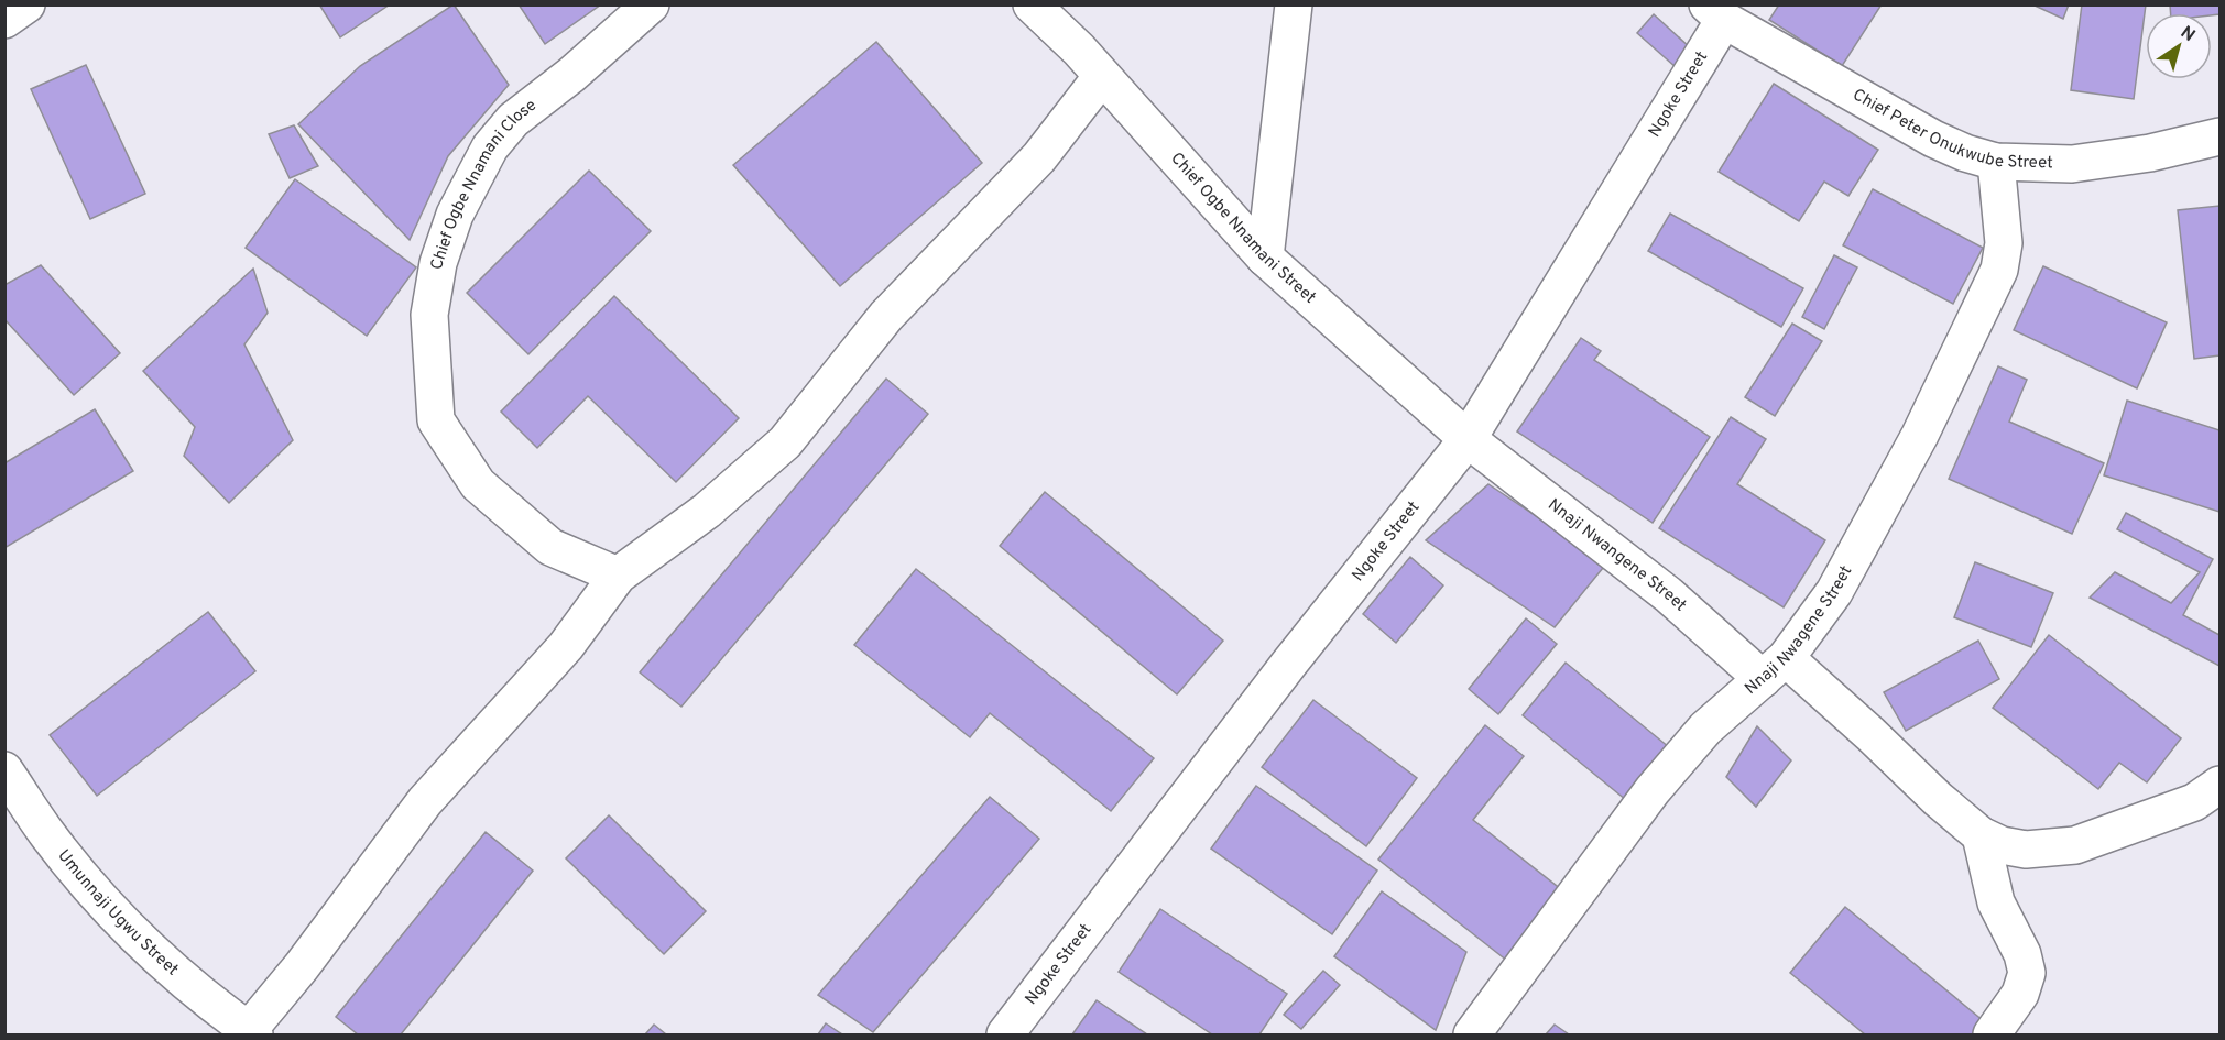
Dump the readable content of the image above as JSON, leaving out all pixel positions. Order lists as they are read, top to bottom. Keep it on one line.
{"streets":{"street":["Ngoke Street","Chief Peter Onukwube Street","Chief Ogbe Nnamani Close","Chief Ogbe Nnamani Street","Nnaji Nwangene Street","Nnaji Nwagene Street","Umunnaji Ugwu Street"]},"crossings":[["Ngoke Street","Chief Peter Onukwube Street"],["Ngoke Street","Chief Ogbe Nnamani Street"],["Ngoke Street","Nnaji Nwangene Street"],["Chief Peter Onukwube Street","Nnaji Nwagene Street"],["Chief Ogbe Nnamani Street","Nnaji Nwangene Street"],["Nnaji Nwangene Street","Nnaji Nwagene Street"]],"north":"top right"}
